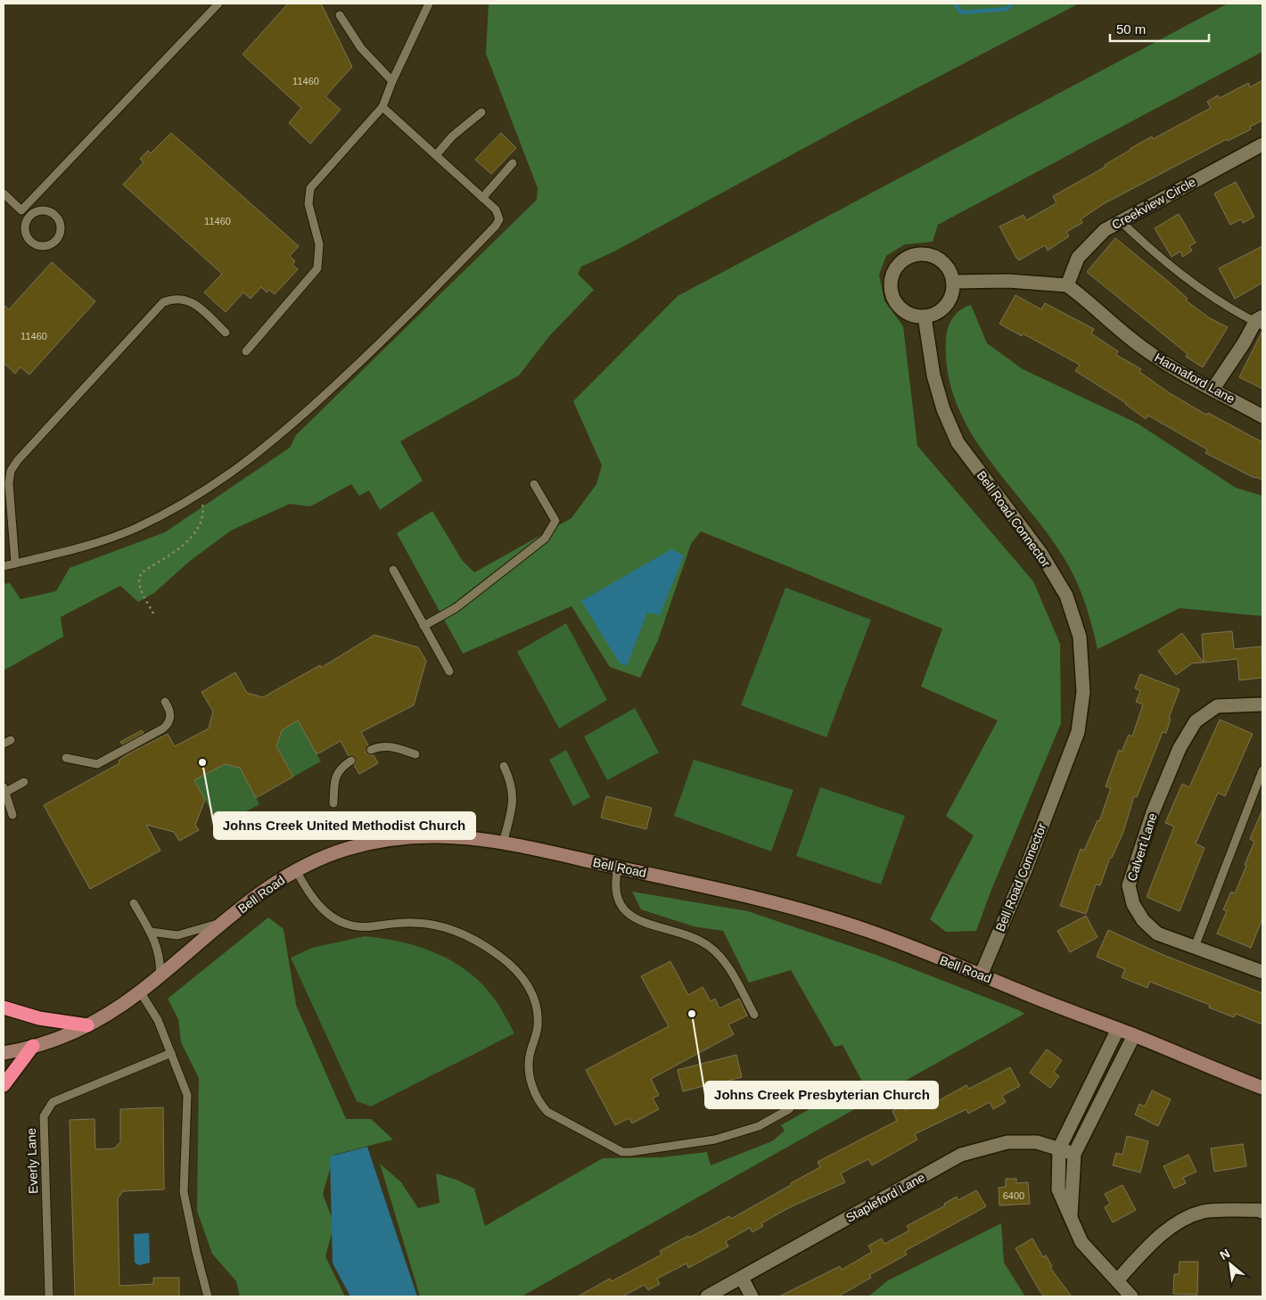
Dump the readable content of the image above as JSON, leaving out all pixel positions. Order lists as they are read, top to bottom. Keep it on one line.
{"streets":{"street":["Creekview Circle","Hannaford Lane","Bell Road Connector","Calvert Lane","Bell Road","Stapleford Lane"],"lane":["Everly Lane"]},"crossings":[["Creekview Circle","Hannaford Lane"],["Bell Road Connector","Bell Road"]],"places":["Johns Creek United Methodist Church","Johns Creek Presbyterian Church"],"house_numbers":["11460","11460","11460","6400"],"scale_bar":"50 m","north":"top left"}
